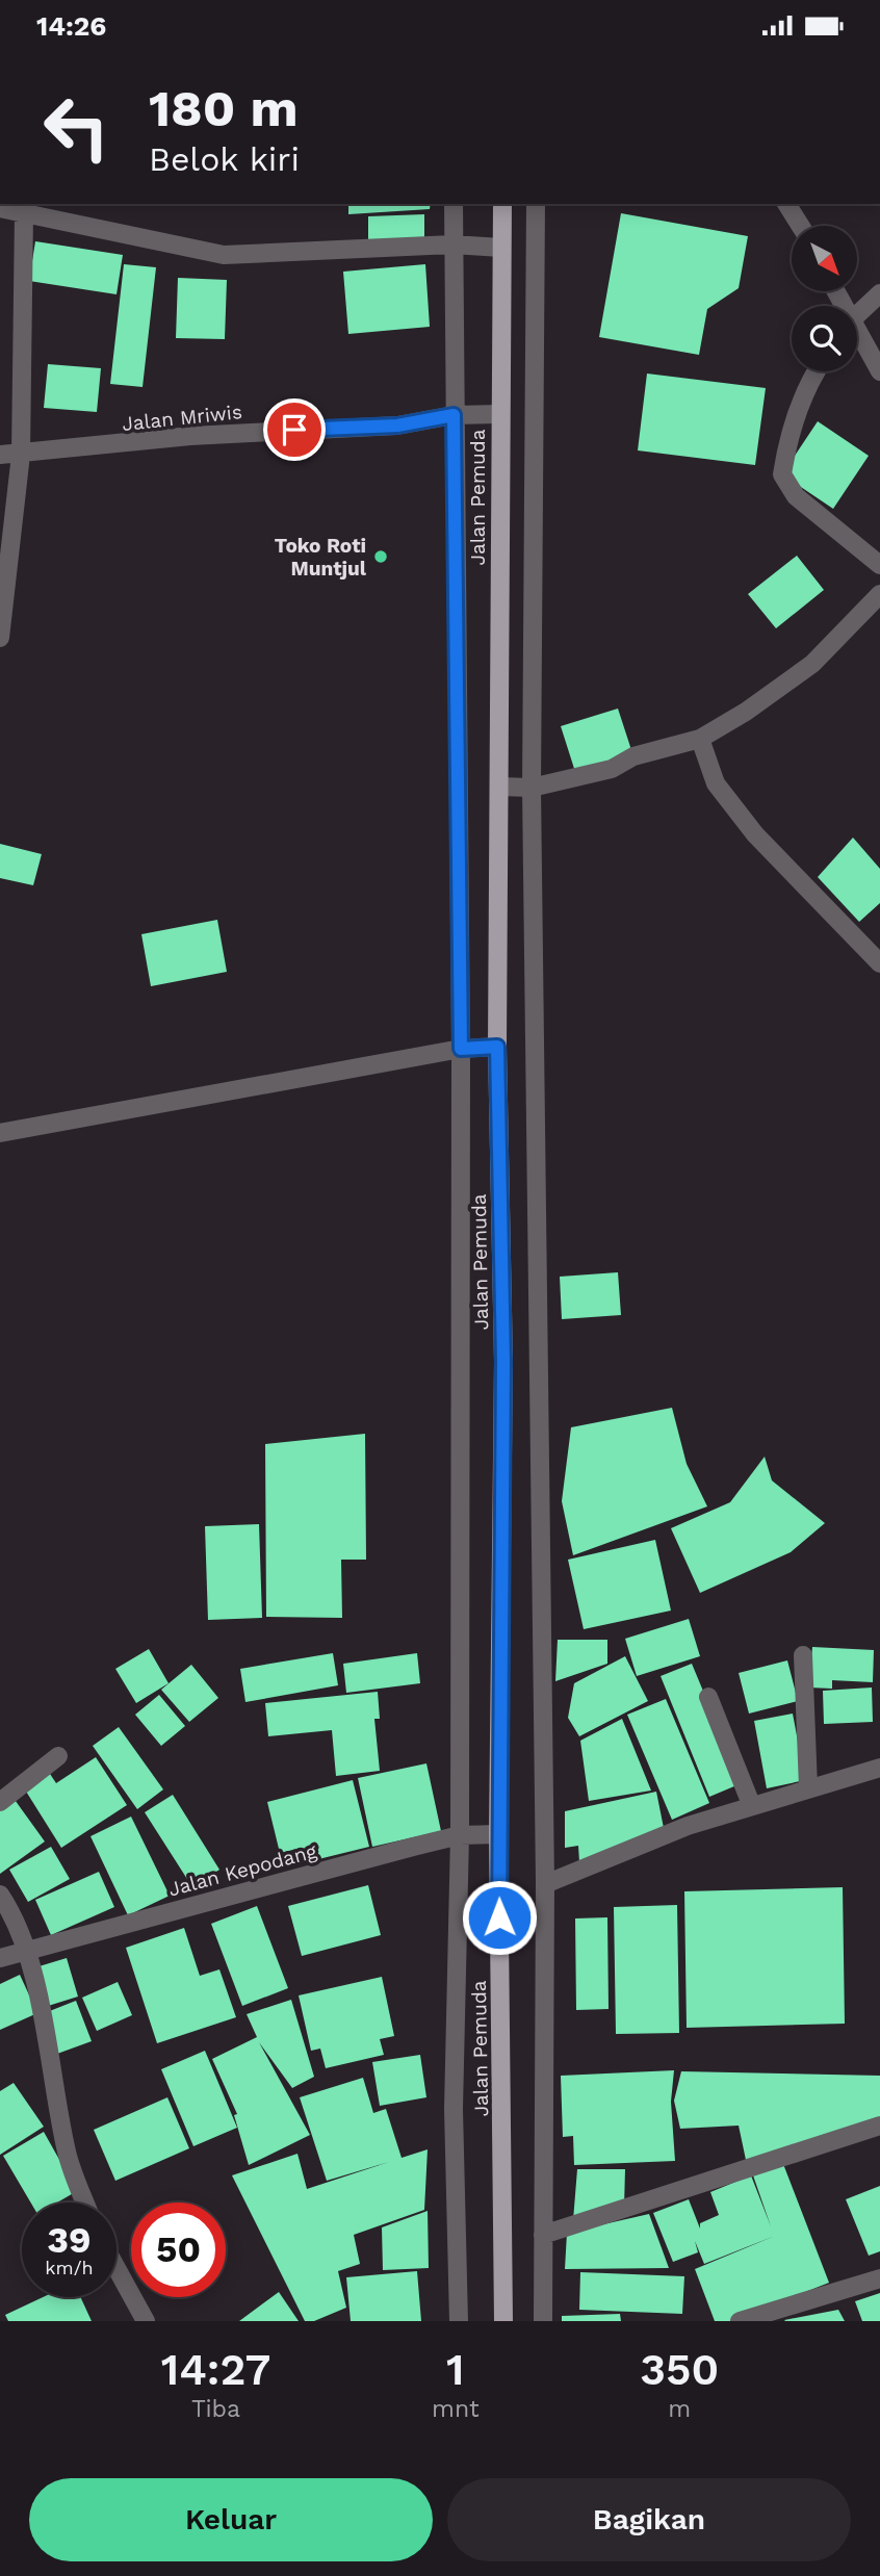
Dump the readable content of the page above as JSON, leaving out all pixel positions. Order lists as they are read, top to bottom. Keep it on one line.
{"streets":{"main road":["Jalan Pemuda"],"street":["Jalan Mriwis","Jalan Kepodang"]},"crossings":[["Jalan Mriwis","Jalan Pemuda"],["Jalan Pemuda","Jalan Kepodang"]],"places":["Toko Roti Muntjul"],"north":"bottom right","page":{"status":"14:26","turn":["180 m","Belok kiri"],"speed":"39 km/h","limit":"50","eta":["14:27","Tiba","1","mnt","350","m"],"buttons":["Keluar","Bagikan"]}}
